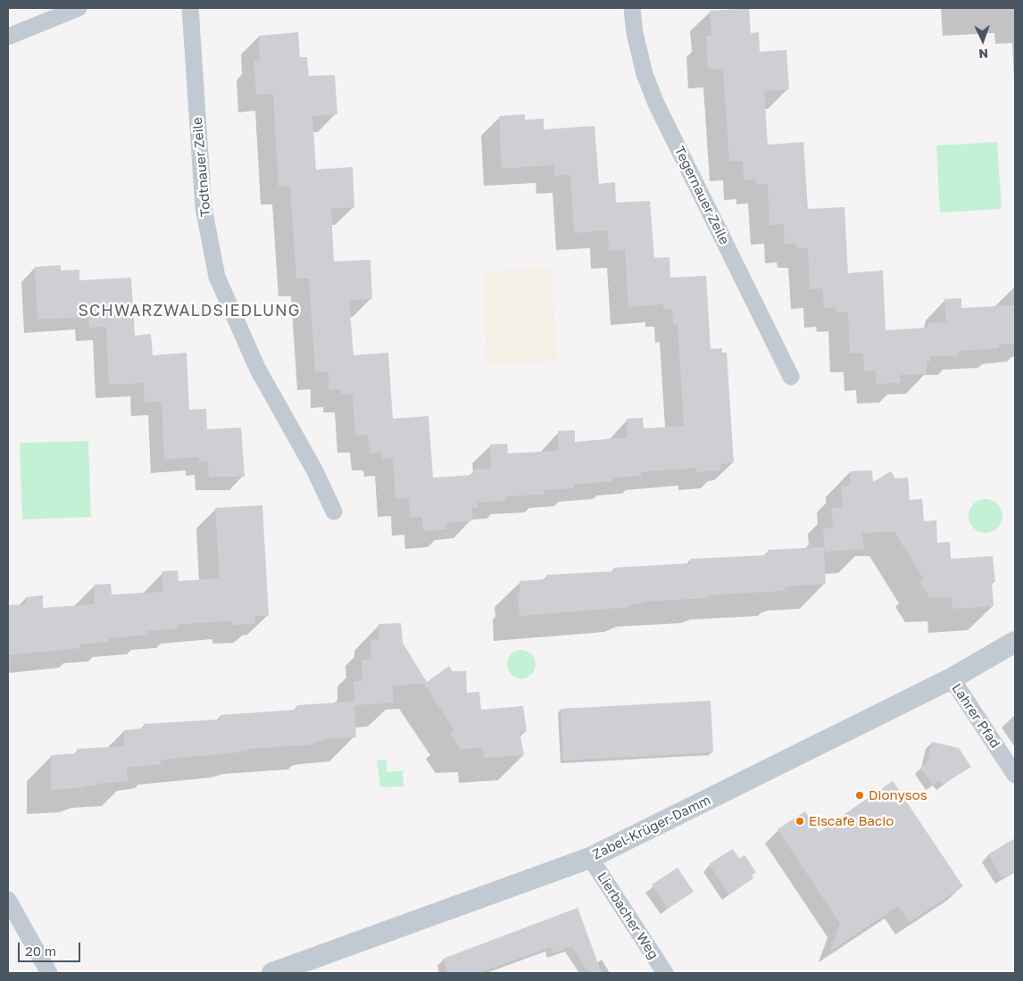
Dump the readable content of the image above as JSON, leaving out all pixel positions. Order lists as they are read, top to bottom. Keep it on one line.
{"streets":{"street":["Todtnauer Zeile","Tegernauer Zeile","Lahrer Pfad","Zabel-Krüger-Damm","Lierbacher Weg"]},"crossings":[["Lahrer Pfad","Zabel-Krüger-Damm"],["Zabel-Krüger-Damm","Lierbacher Weg"]],"districts":["SCHWARZWALDSIEDLUNG"],"places":["Dionysos","Eiscafe Bacio"],"scale_bar":"20 m","north":"bottom"}
